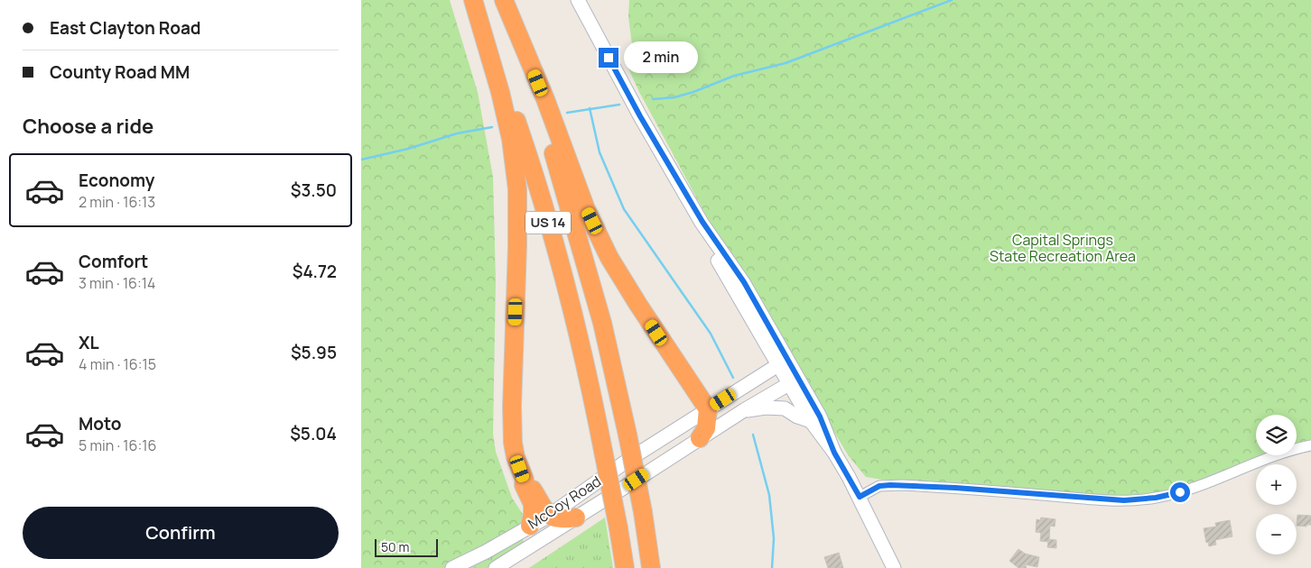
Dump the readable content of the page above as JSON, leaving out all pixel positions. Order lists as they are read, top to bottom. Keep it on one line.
{"streets":{"highway":["US 14"],"main road":["McCoy Road"]},"parks":["Capital Springs State Recreation Area"],"scale_bar":"50 m","page":{"banner":["East Clayton Road","County Road MM"],"bubble":"2 min","heading":"Choose a ride","list":[{"name":"Economy","note":"2 min · 16:13","value":"$3.50"},{"name":"Comfort","note":"3 min · 16:14","value":"$4.72"},{"name":"XL","note":"4 min · 16:15","value":"$5.95"},{"name":"Moto","note":"5 min · 16:16","value":"$5.04"}],"map_buttons":["+","−"],"buttons":"Confirm","scale":"50 m"}}
